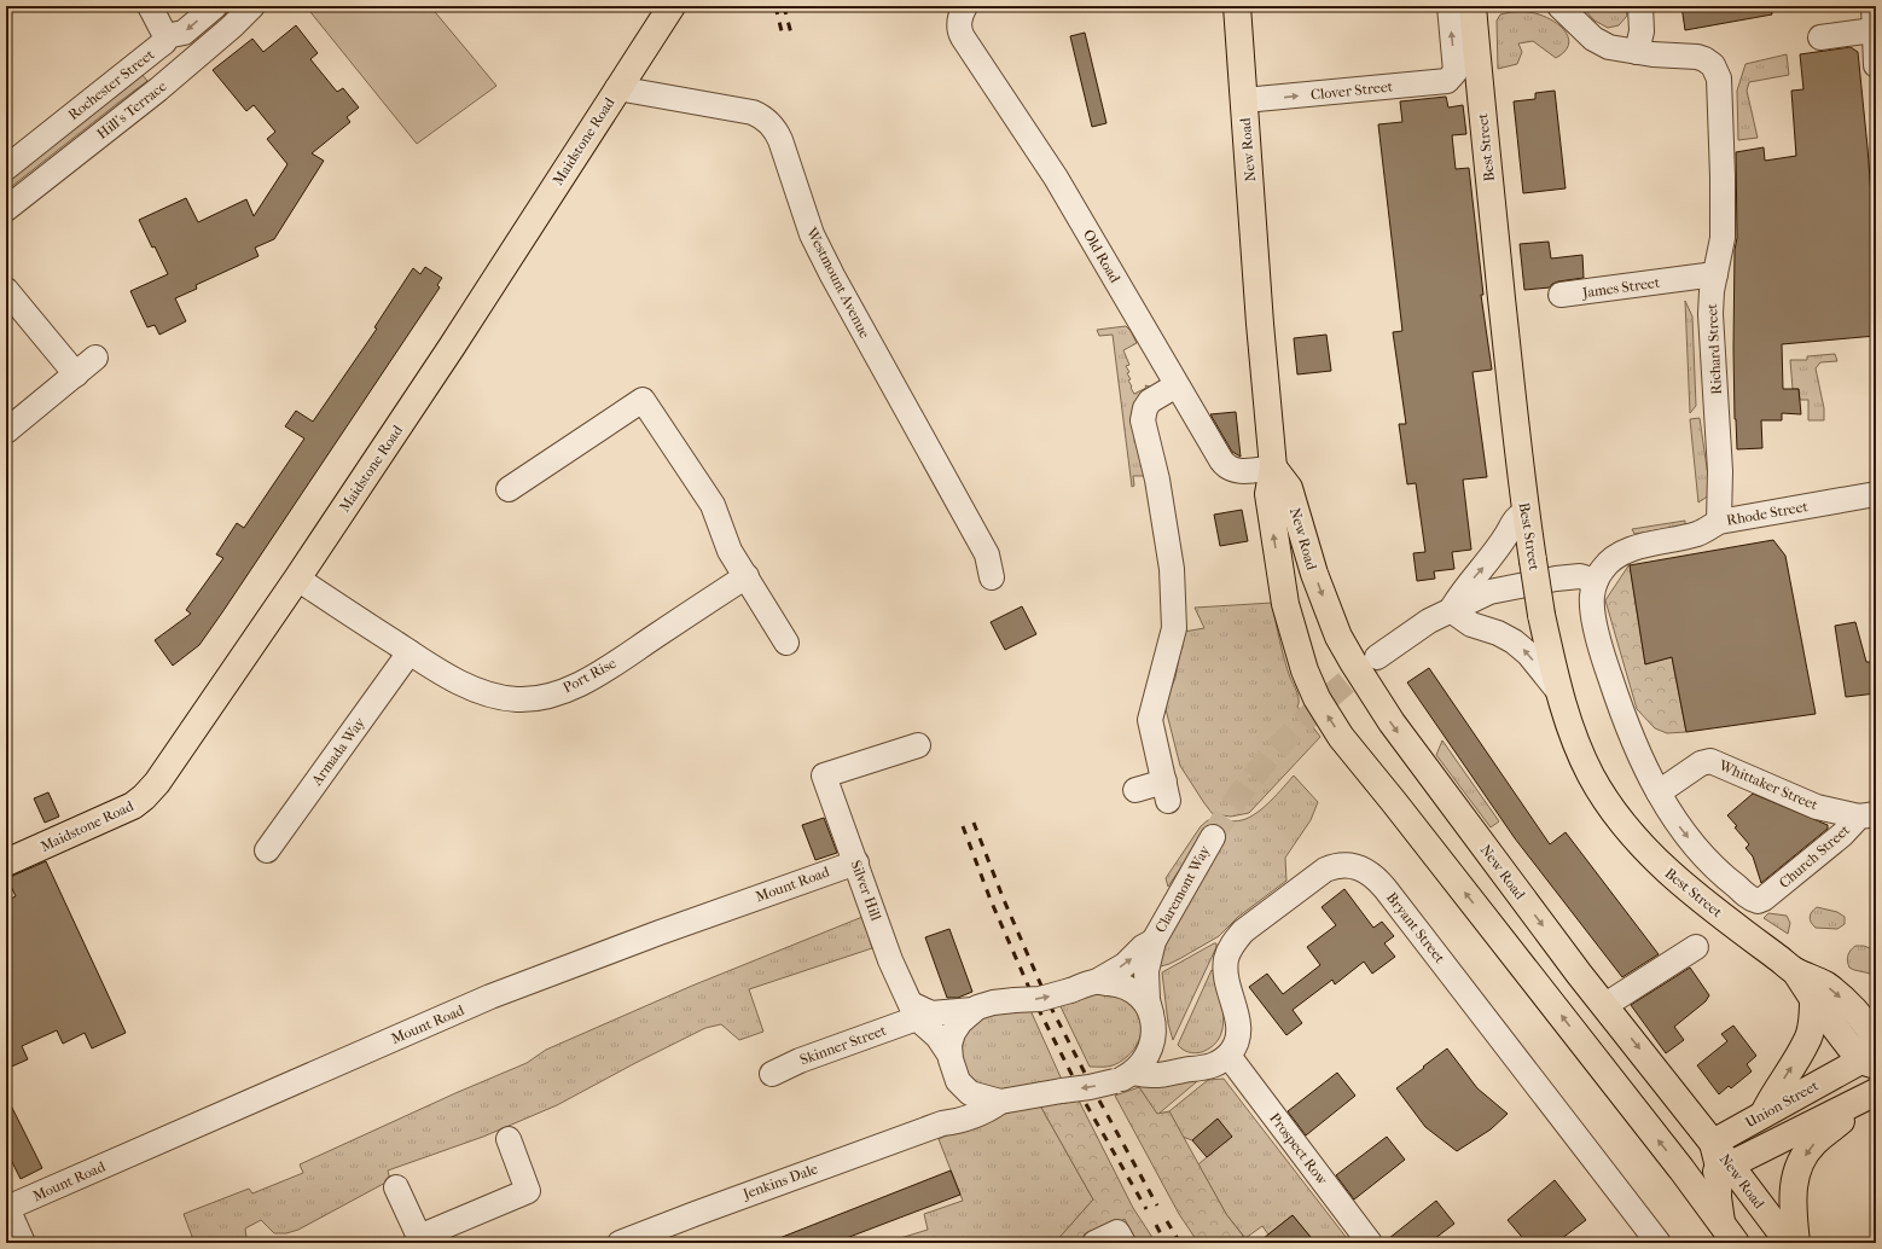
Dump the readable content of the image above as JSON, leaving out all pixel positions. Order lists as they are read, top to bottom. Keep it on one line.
{"streets":{"main road":["Maidstone Road","Best Street","New Road","Union Street"],"street":["Rochester Street","Clover Street","Hill's Terrace","Old Road","Westmount Avenue","James Street","Richard Street","Rhode Street","Port Rise","Armada Way","Whittaker Street","Church Street","Mount Road","Claremont Way","Silver Hill","Bryant Street","Skinner Street","Prospect Row","Jenkins Dale"]},"crossings":[["Clover Street","New Road"],["Maidstone Road","Westmount Avenue"],["Maidstone Road","Port Rise"],["Best Street","Union Street"],["New Road","Old Road"],["New Road","Union Street"],["James Street","Richard Street"],["Richard Street","Rhode Street"],["Port Rise","Armada Way"],["Whittaker Street","Church Street"],["Mount Road","Silver Hill"],["Silver Hill","Skinner Street"],["Bryant Street","Prospect Row"]],"one_way":["Clover Street"]}
